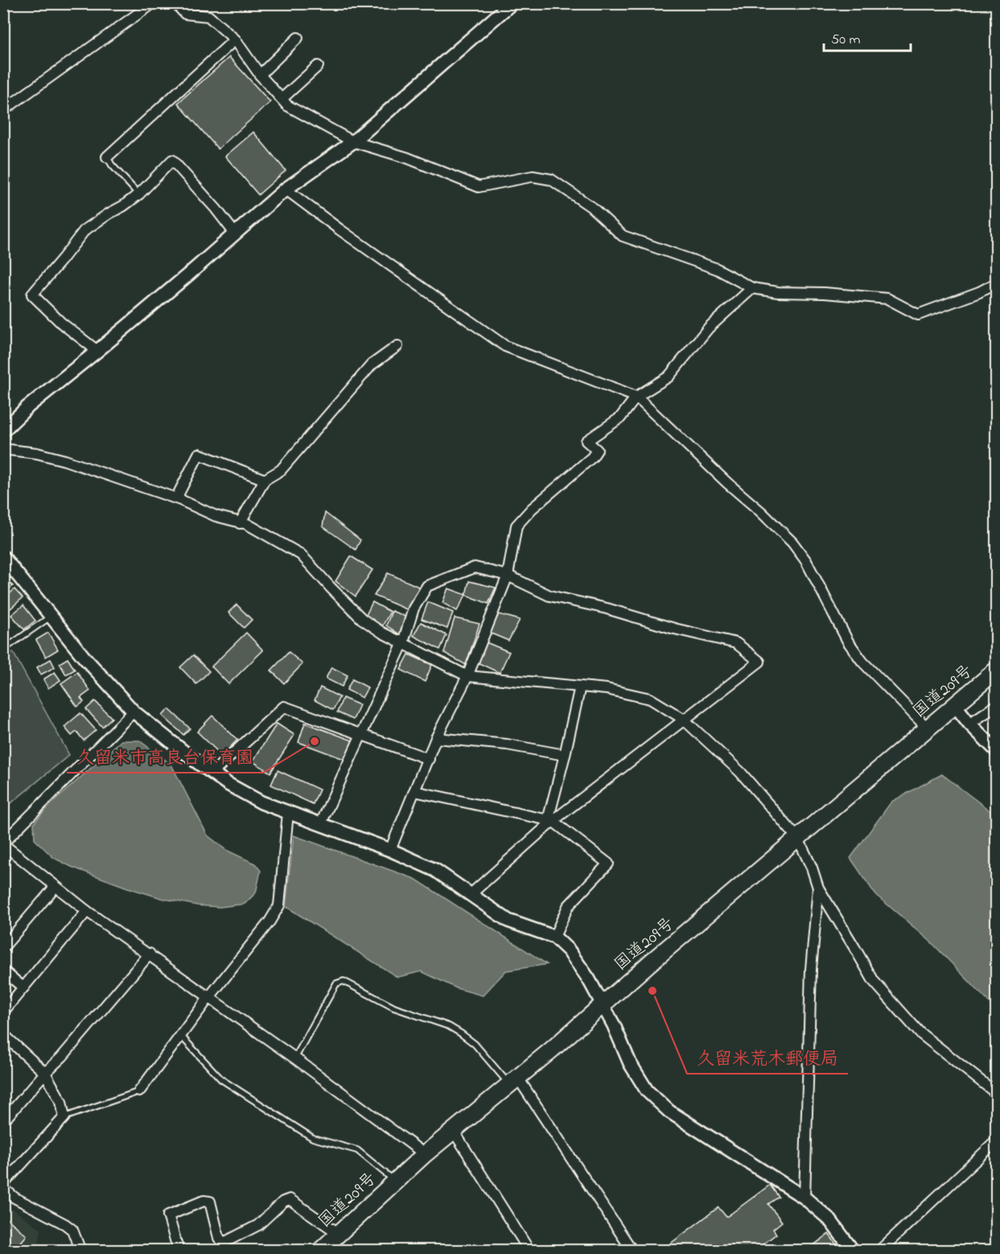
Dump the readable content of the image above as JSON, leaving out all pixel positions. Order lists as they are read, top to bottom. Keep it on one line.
{"streets":{"highway":["国道209号"]},"places":["久留米市高良台保育園","久留米荒木郵便局"],"scale_bar":"50 m"}
